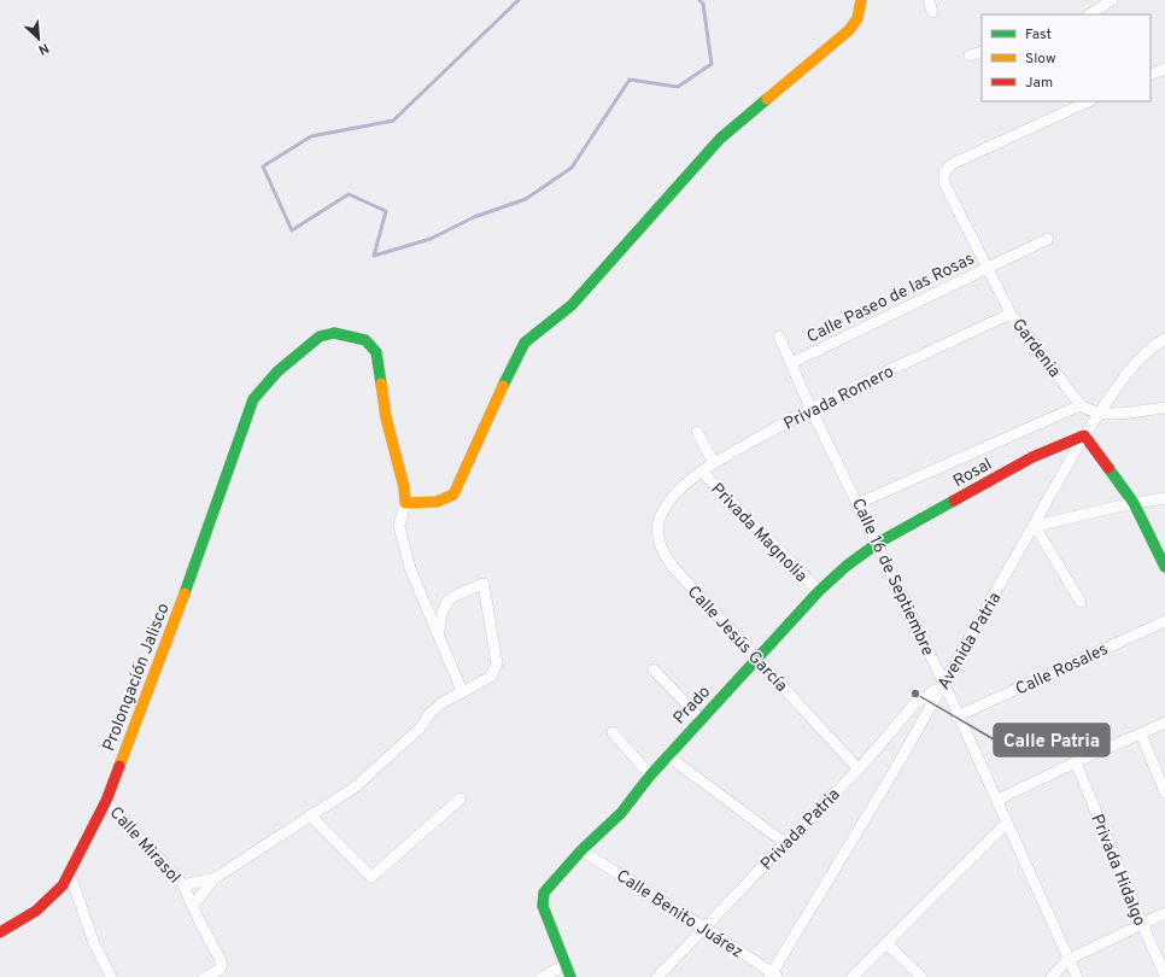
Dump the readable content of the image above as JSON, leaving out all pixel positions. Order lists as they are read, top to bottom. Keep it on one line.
{"streets":{"street":["Calle Paseo de las Rosas","Gardenia","Privada Romero","Rosal","Privada Magnolia","Calle 16 de Septiembre","Calle Jesús García","Avenida Patria","Calle Rosales","Prolongación Jalisco","Prado","Privada Patria","Calle Mirasol","Privada Hidalgo","Calle Benito Juárez"]},"crossings":[["Calle Paseo de las Rosas","Gardenia"],["Calle Paseo de las Rosas","Calle 16 de Septiembre"],["Gardenia","Privada Romero"],["Gardenia","Avenida Patria"],["Privada Romero","Privada Magnolia"],["Privada Romero","Calle 16 de Septiembre"],["Privada Romero","Calle Jesús García"],["Rosal","Calle 16 de Septiembre"],["Rosal","Avenida Patria"],["Rosal","Prado"],["Privada Magnolia","Prado"],["Calle 16 de Septiembre","Avenida Patria"],["Calle 16 de Septiembre","Calle Rosales"],["Calle 16 de Septiembre","Prado"],["Calle 16 de Septiembre","Privada Patria"],["Calle Jesús García","Prado"],["Calle Jesús García","Privada Patria"],["Avenida Patria","Privada Patria"],["Avenida Patria","Calle Benito Juárez"],["Prolongación Jalisco","Calle Mirasol"],["Prado","Calle Benito Juárez"],["Privada Patria","Calle Benito Juárez"]],"places":["Calle Patria"],"legend":["Fast","Slow","Jam"],"north":"bottom right"}
